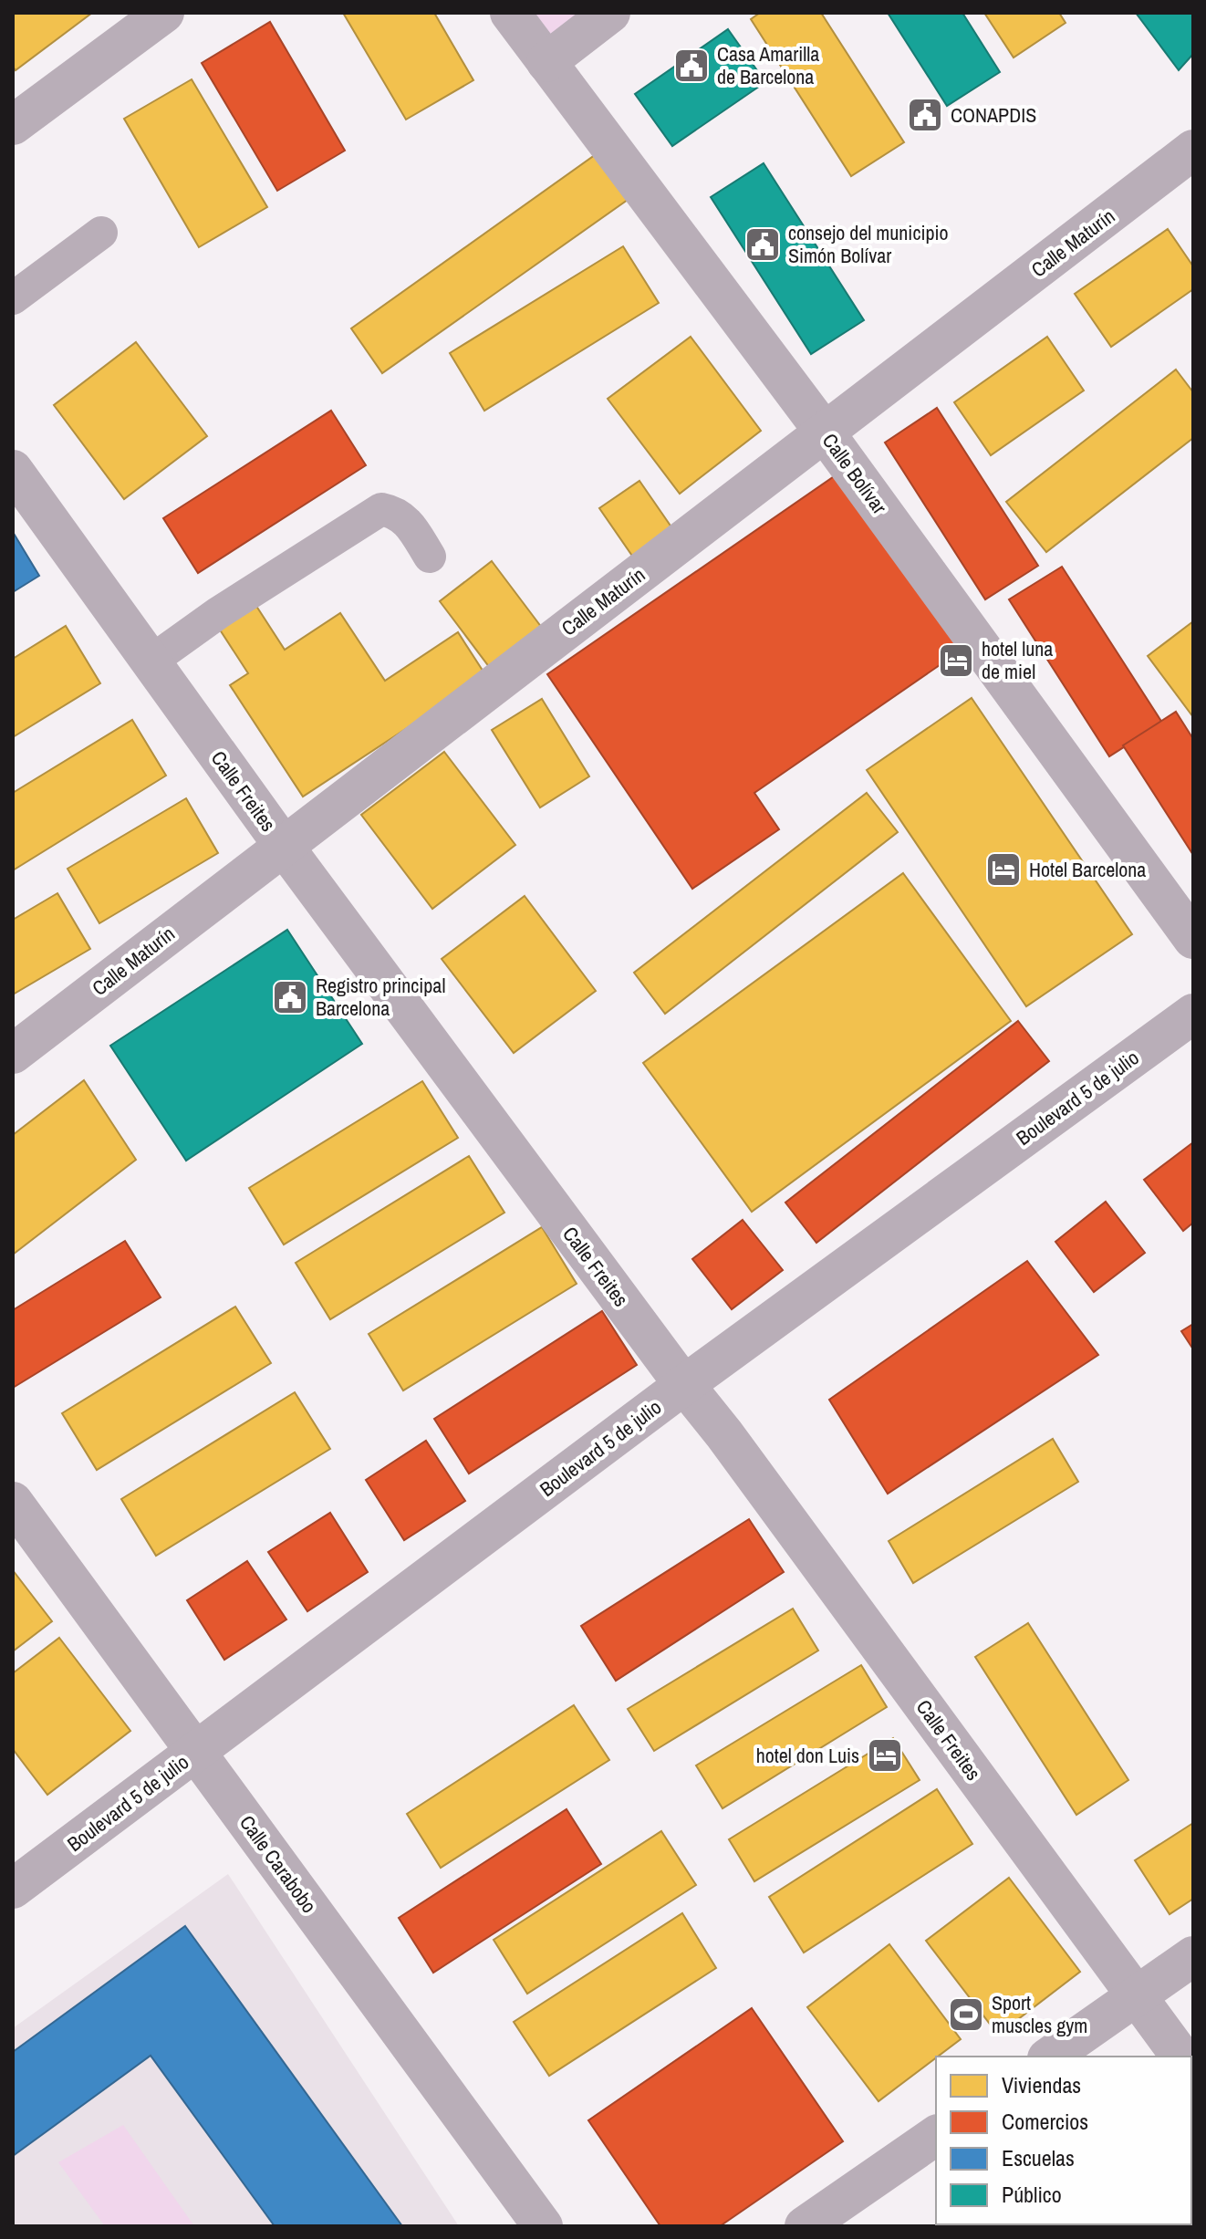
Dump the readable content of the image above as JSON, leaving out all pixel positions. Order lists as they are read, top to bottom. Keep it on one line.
{"streets":{"street":["Calle Maturín","Calle Bolívar","Calle Freites","Boulevard 5 de julio","Calle Carabobo"]},"crossings":[["Calle Maturín","Calle Bolívar"],["Calle Maturín","Calle Freites"],["Calle Freites","Boulevard 5 de julio"],["Boulevard 5 de julio","Calle Carabobo"]],"places":{"public building":["Casa Amarilla de Barcelona","CONAPDIS","consejo del municipio Simón Bolívar","Registro principal Barcelona"],"hotel":["hotel luna de miel","Hotel Barcelona","hotel don Luis"],"sports":["Sport muscles gym"]},"legend":["Viviendas","Comercios","Escuelas","Público"]}
